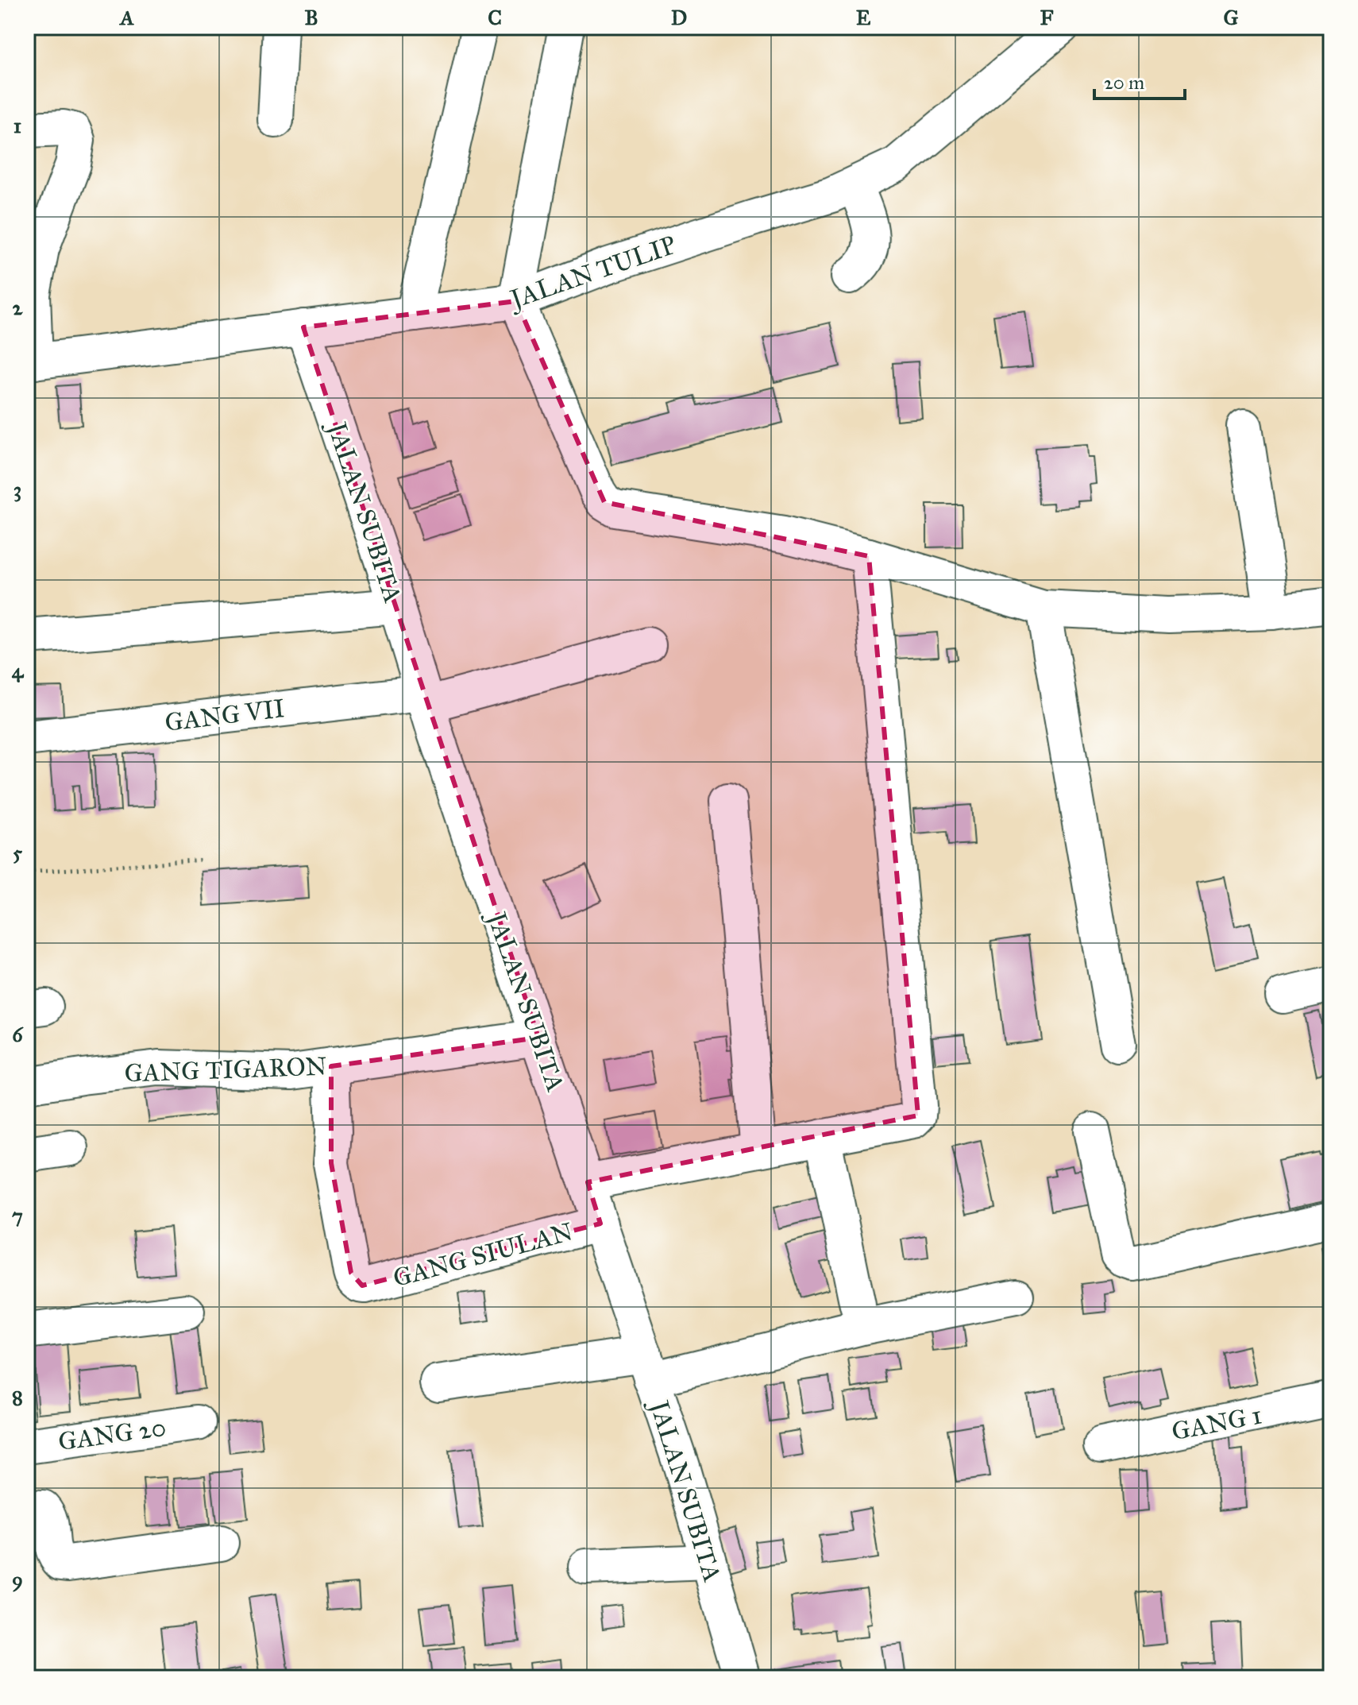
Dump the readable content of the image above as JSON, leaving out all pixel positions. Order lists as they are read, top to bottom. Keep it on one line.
{"streets":{"street":["JALAN TULIP","JALAN SUBITA","GANG VII","GANG TIGARON","GANG SIULAN","GANG 1","GANG 20"]},"crossings":[["JALAN TULIP","JALAN SUBITA"],["JALAN SUBITA","GANG VII"],["JALAN SUBITA","GANG TIGARON"],["JALAN SUBITA","GANG SIULAN"],["GANG TIGARON","GANG SIULAN"]],"scale_bar":"20 m","grid":{"columns":["A","B","C","D","E","F","G"],"rows":["1","2","3","4","5","6","7","8","9"]}}
